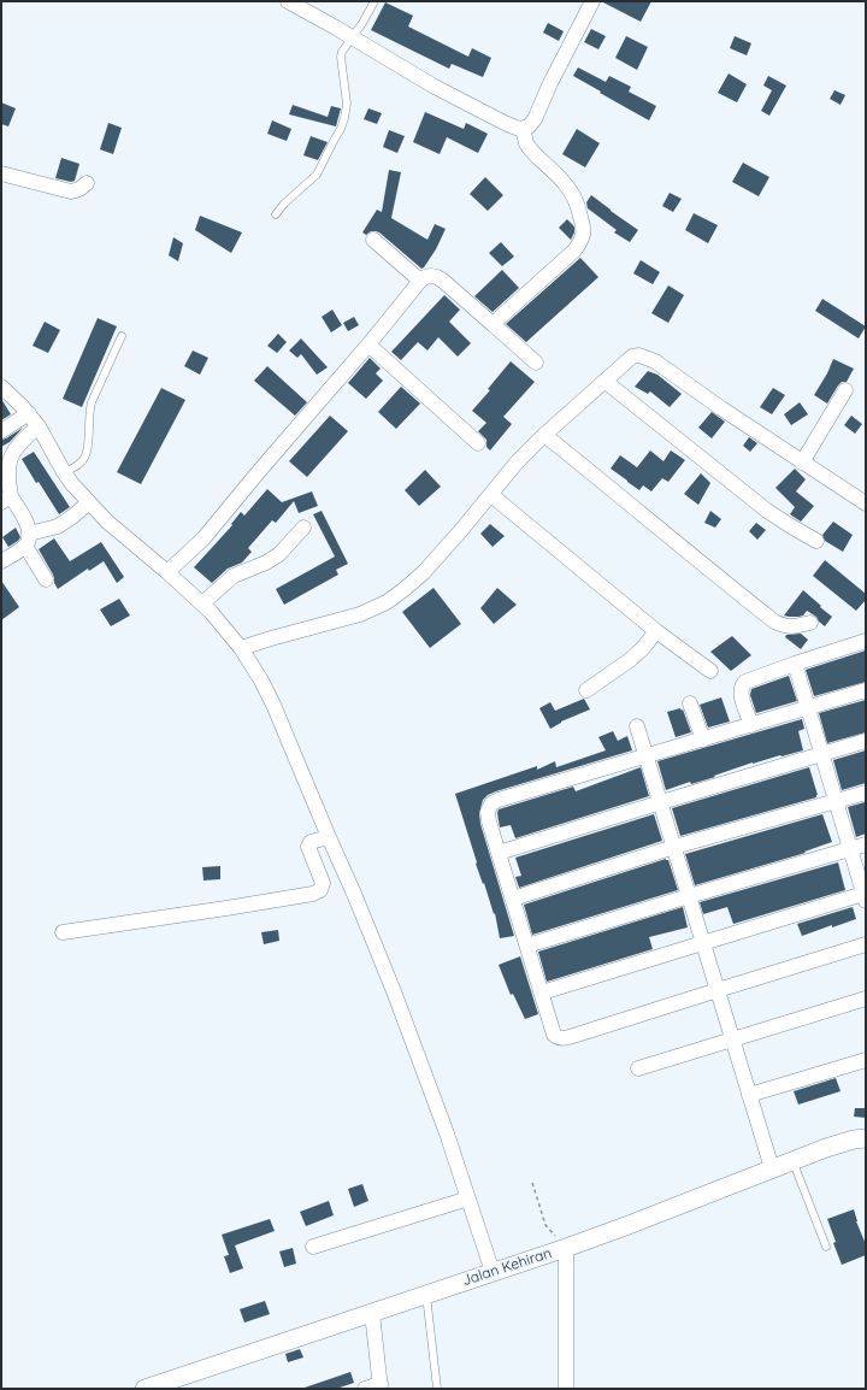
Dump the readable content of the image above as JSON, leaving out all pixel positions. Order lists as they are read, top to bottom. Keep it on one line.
{"streets":{"street":["Jalan Kehiran"]}}
